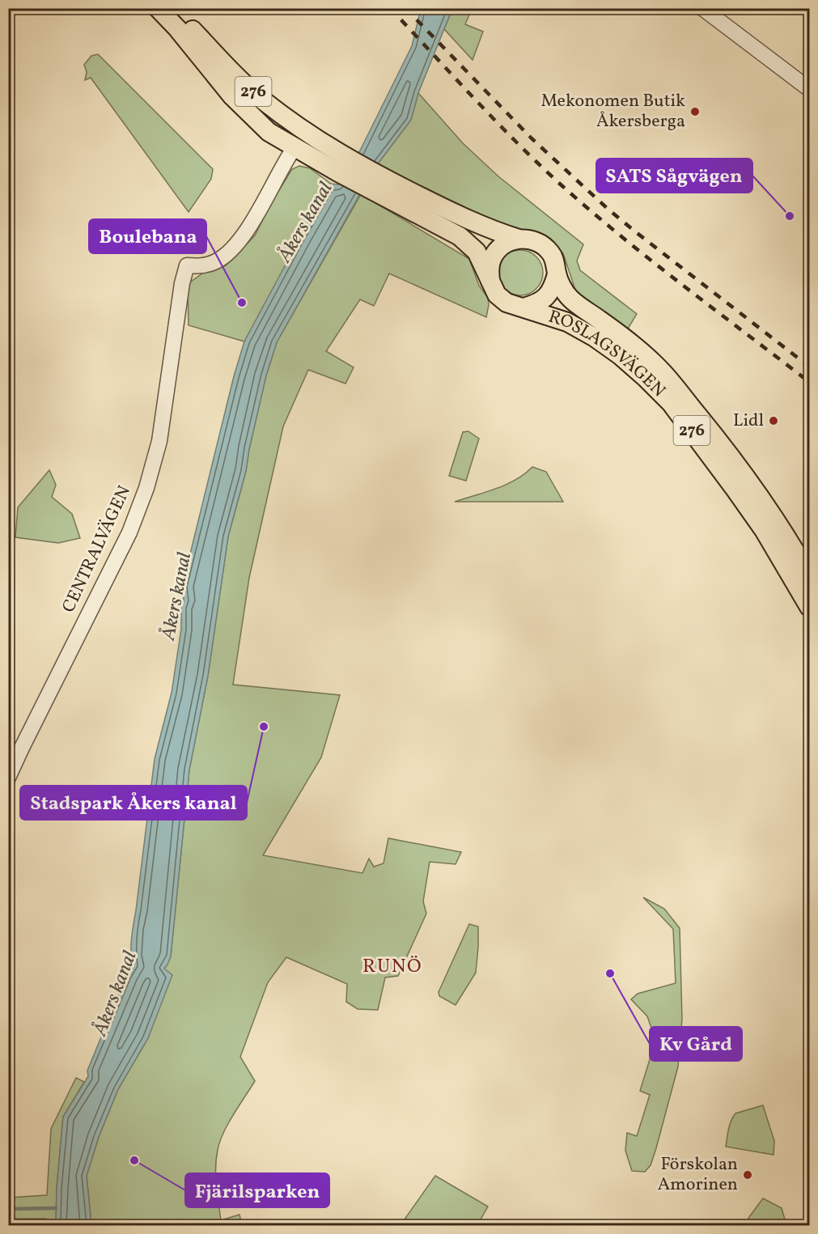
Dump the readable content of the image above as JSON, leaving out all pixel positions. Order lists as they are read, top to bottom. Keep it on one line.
{"streets":{"main road":["276","ROSLAGSVÄGEN"],"street":["CENTRALVÄGEN"]},"crossings":[["276","CENTRALVÄGEN"]],"districts":["RUNÖ"],"water":["Åkers kanal"],"places":["Mekonomen Butik Åkersberga","SATS Sågvägen","Boulebana","Lidl","Stadspark Åkers kanal","Kv Gård","Fjärilsparken","Förskolan Amorinen"]}
